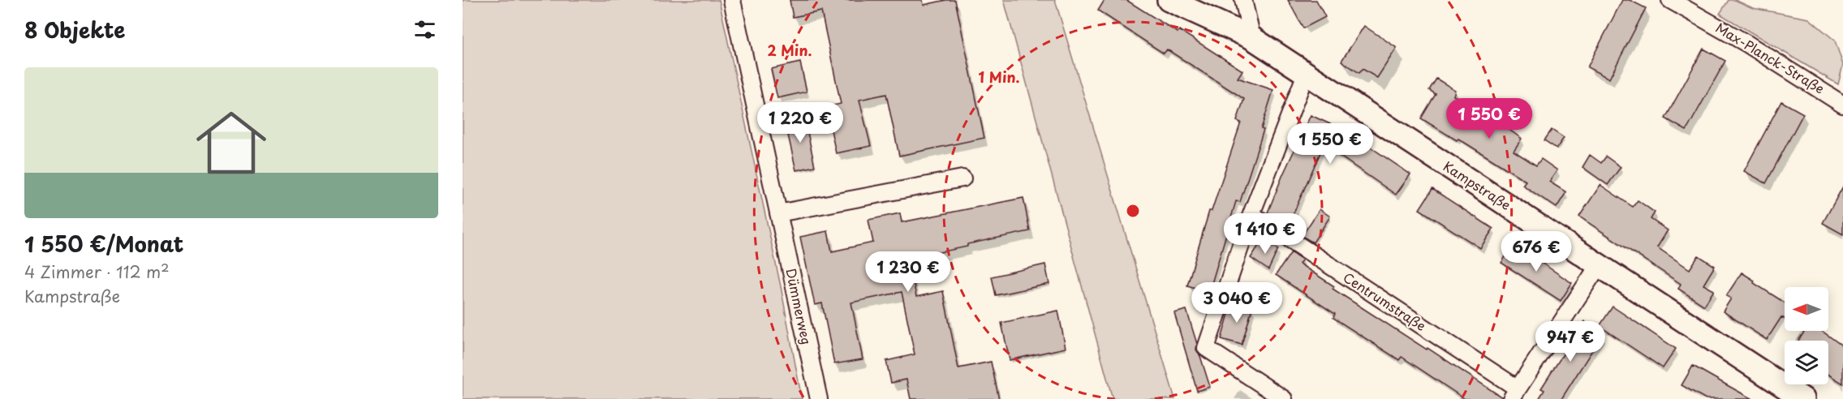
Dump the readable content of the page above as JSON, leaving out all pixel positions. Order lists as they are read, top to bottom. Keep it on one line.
{"streets":{"street":["Max-Planck-Straße","Kampstraße","Centrumstraße","Dümmerweg"]},"north":"left","page":{"heading":"8 Objekte","list":[{"name":"1 550 €/Monat","note":"4 Zimmer · 112 m² · Kampstraße"}],"price":["1 550 €","1 220 €","1 550 €","1 410 €","676 €","1 230 €","3 040 €","947 €"]},"rings":["2 Min.","1 Min."]}
